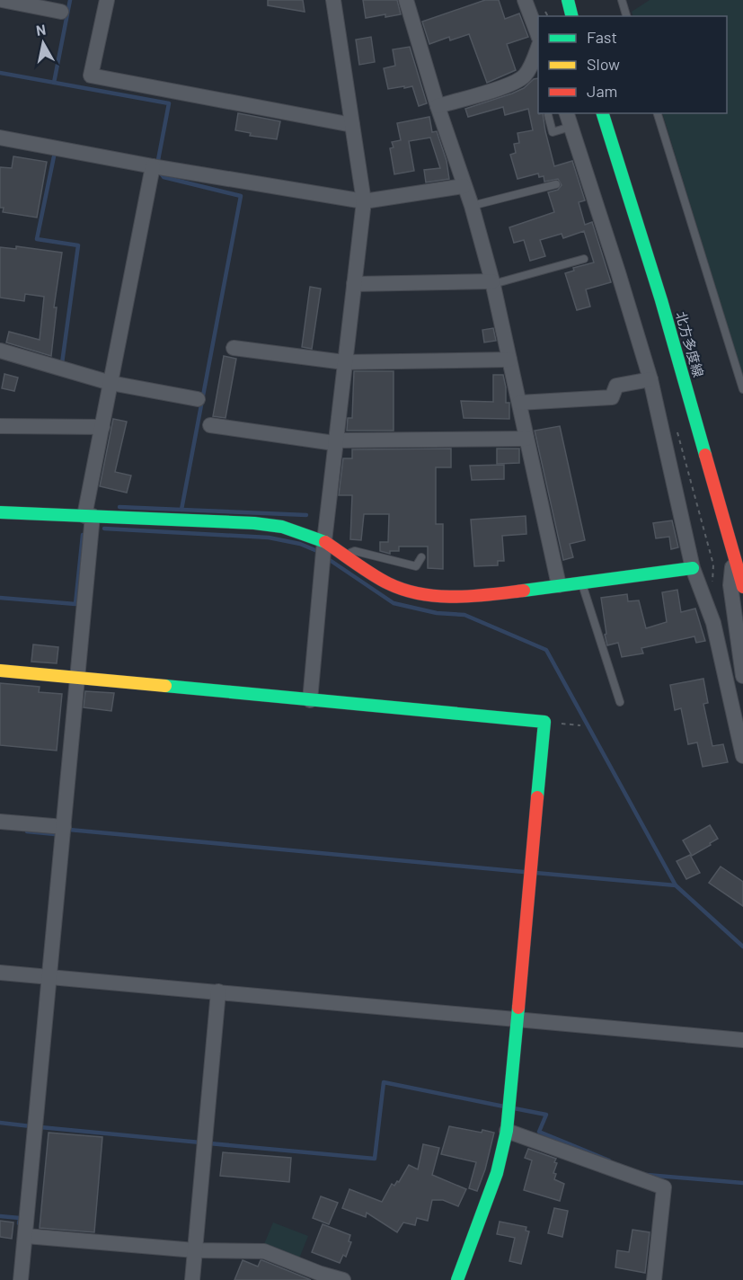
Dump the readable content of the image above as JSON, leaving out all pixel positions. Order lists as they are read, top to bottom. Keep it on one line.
{"streets":{"street":["北方多度線"]},"legend":["Fast","Slow","Jam"],"north":"top"}
